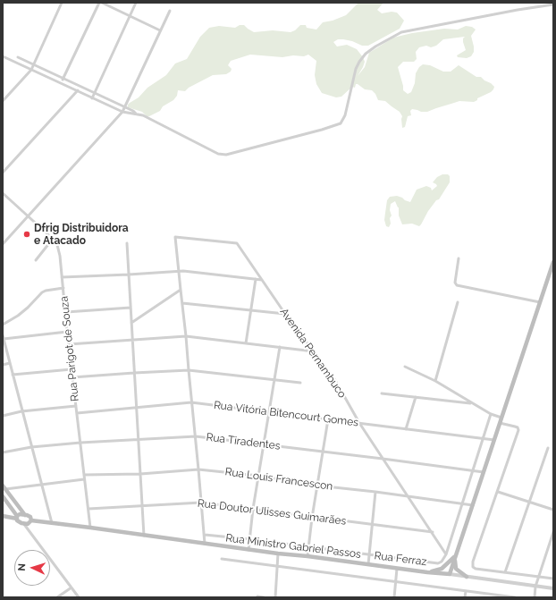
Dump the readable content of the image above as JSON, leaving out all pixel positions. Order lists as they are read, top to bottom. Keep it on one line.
{"streets":{"main road":["Rua Ministro Gabriel Passos"],"street":["Rua Parigot de Souza","Avenida Pernambuco","Rua Vitória Bitencourt Gomes","Rua Tiradentes","Rua Louis Francescon","Rua Doutor Ulisses Guimarães","Rua Ferraz"]},"crossings":[["Rua Parigot de Souza","Rua Vitória Bitencourt Gomes"],["Rua Parigot de Souza","Rua Tiradentes"],["Rua Parigot de Souza","Rua Louis Francescon"],["Rua Parigot de Souza","Rua Doutor Ulisses Guimarães"],["Rua Parigot de Souza","Rua Ministro Gabriel Passos"],["Avenida Pernambuco","Rua Vitória Bitencourt Gomes"],["Avenida Pernambuco","Rua Tiradentes"],["Avenida Pernambuco","Rua Louis Francescon"],["Avenida Pernambuco","Rua Doutor Ulisses Guimarães"],["Avenida Pernambuco","Rua Ferraz"]],"places":["Dfrig Distribuidora e Atacado"],"north":"left"}
